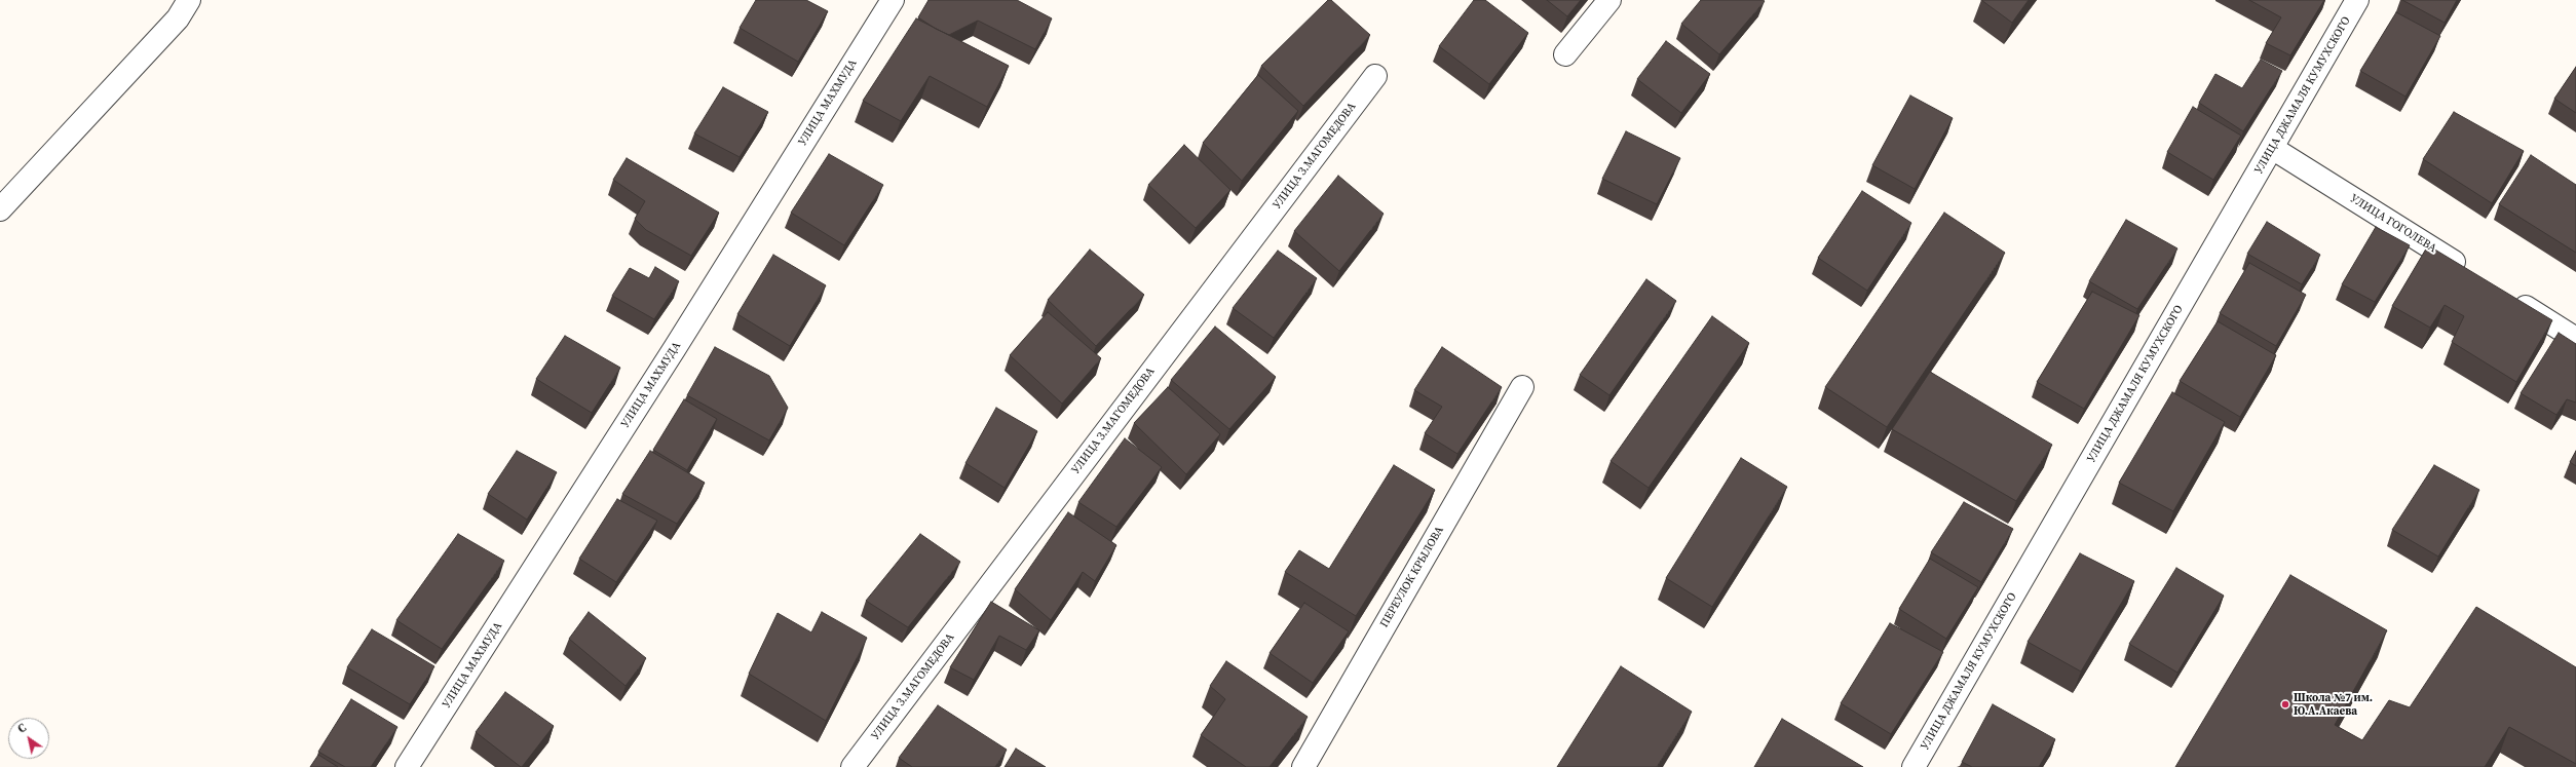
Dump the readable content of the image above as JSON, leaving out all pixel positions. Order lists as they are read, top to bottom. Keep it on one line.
{"streets":{"street":["УЛИЦА ДЖАМАЛЯ КУМУХСКОГО","УЛИЦА МАХМУДА","УЛИЦА З.МАГОМЕДОВА","УЛИЦА ГОГОЛЕВА","ПЕРЕУЛОК КРЫЛОВА"]},"crossings":[["УЛИЦА ДЖАМАЛЯ КУМУХСКОГО","УЛИЦА ГОГОЛЕВА"]],"places":["Школа №7 им. Ю.А.Акаева"],"north":"top left"}
